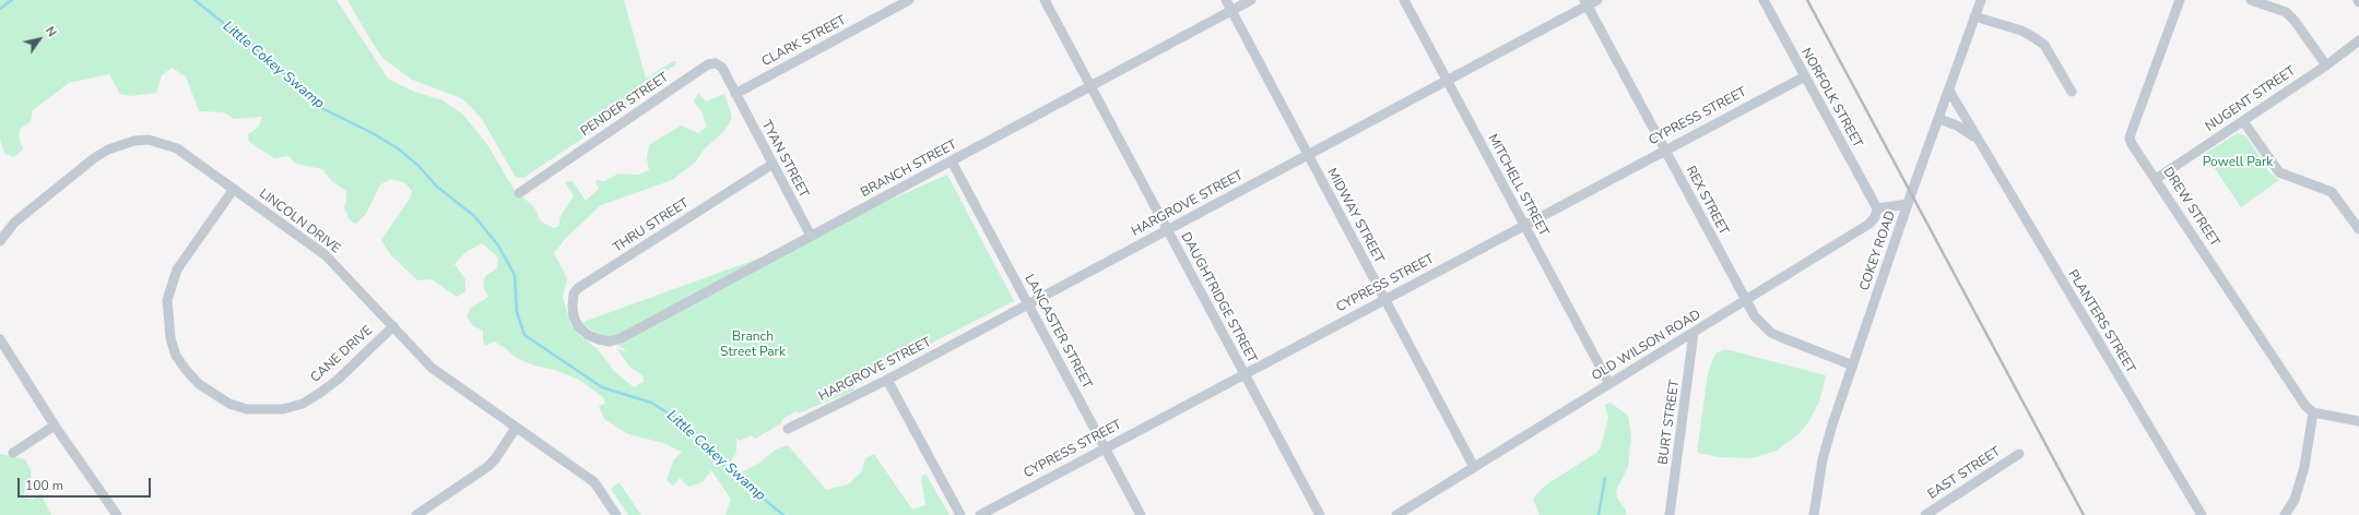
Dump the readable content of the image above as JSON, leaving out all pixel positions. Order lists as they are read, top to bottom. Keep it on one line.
{"streets":{"street":["CLARK STREET","NORFOLK STREET","NUGENT STREET","PENDER STREET","CYPRESS STREET","TYAN STREET","BRANCH STREET","MITCHELL STREET","REX STREET","HARGROVE STREET","DREW STREET","MIDWAY STREET","LINCOLN DRIVE","THRU STREET","COKEY ROAD","DAUGHTRIDGE STREET","PLANTERS STREET","LANCASTER STREET","OLD WILSON ROAD","CANE DRIVE","BURT STREET","EAST STREET"]},"crossings":[["CLARK STREET","PENDER STREET"],["CLARK STREET","TYAN STREET"],["NORFOLK STREET","CYPRESS STREET"],["NORFOLK STREET","OLD WILSON ROAD"],["NUGENT STREET","DREW STREET"],["PENDER STREET","TYAN STREET"],["CYPRESS STREET","MITCHELL STREET"],["CYPRESS STREET","REX STREET"],["CYPRESS STREET","MIDWAY STREET"],["CYPRESS STREET","DAUGHTRIDGE STREET"],["CYPRESS STREET","LANCASTER STREET"],["TYAN STREET","BRANCH STREET"],["TYAN STREET","THRU STREET"],["BRANCH STREET","MIDWAY STREET"],["BRANCH STREET","THRU STREET"],["BRANCH STREET","DAUGHTRIDGE STREET"],["BRANCH STREET","LANCASTER STREET"],["MITCHELL STREET","HARGROVE STREET"],["MITCHELL STREET","OLD WILSON ROAD"],["REX STREET","HARGROVE STREET"],["REX STREET","COKEY ROAD"],["REX STREET","OLD WILSON ROAD"],["HARGROVE STREET","MIDWAY STREET"],["HARGROVE STREET","DAUGHTRIDGE STREET"],["HARGROVE STREET","LANCASTER STREET"],["MIDWAY STREET","OLD WILSON ROAD"],["LINCOLN DRIVE","CANE DRIVE"],["COKEY ROAD","PLANTERS STREET"],["OLD WILSON ROAD","BURT STREET"]],"water":["Little Cokey Swamp"],"parks":["Powell Park","Branch Street Park"],"scale_bar":"100 m","north":"top right"}
